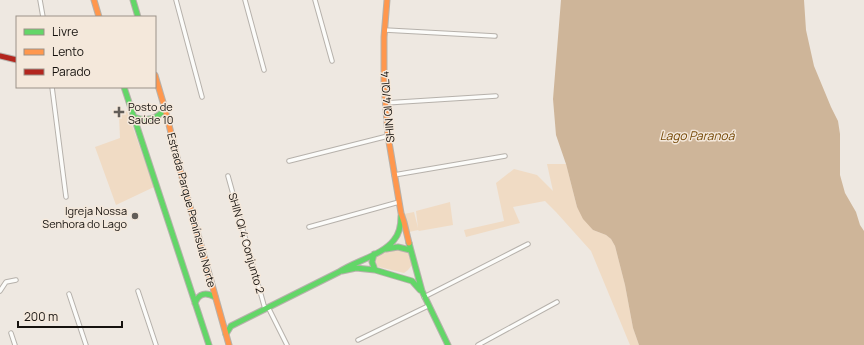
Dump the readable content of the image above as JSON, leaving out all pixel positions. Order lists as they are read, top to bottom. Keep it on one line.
{"streets":{"street":["SHIN QI 4/QL 4","Estrada Parque Península Norte","SHIN QI 4 Conjunto 2"]},"crossings":[["SHIN QI 4/QL 4","SHIN QI 4 Conjunto 2"]],"water":["Lago Paranoá"],"places":{"health":["Posto de Saúde 10"],"other":["Igreja Nossa Senhora do Lago"]},"legend":["Livre","Lento","Parado"],"scale_bar":"200 m"}
